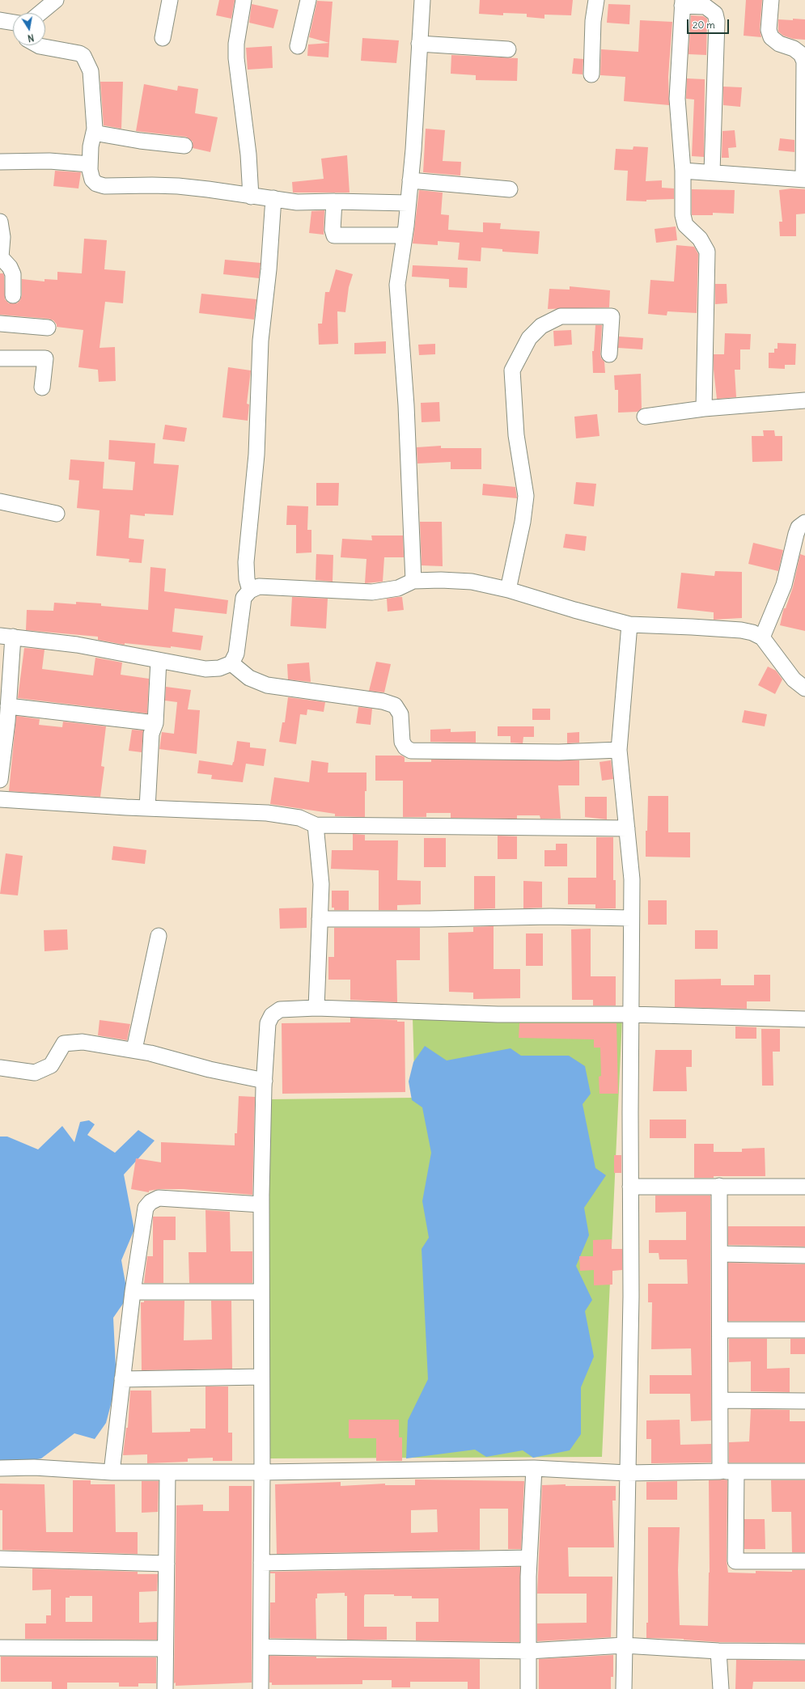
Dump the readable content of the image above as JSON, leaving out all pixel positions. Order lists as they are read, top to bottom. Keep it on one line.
{"scale_bar":"20 m","north":"bottom"}
